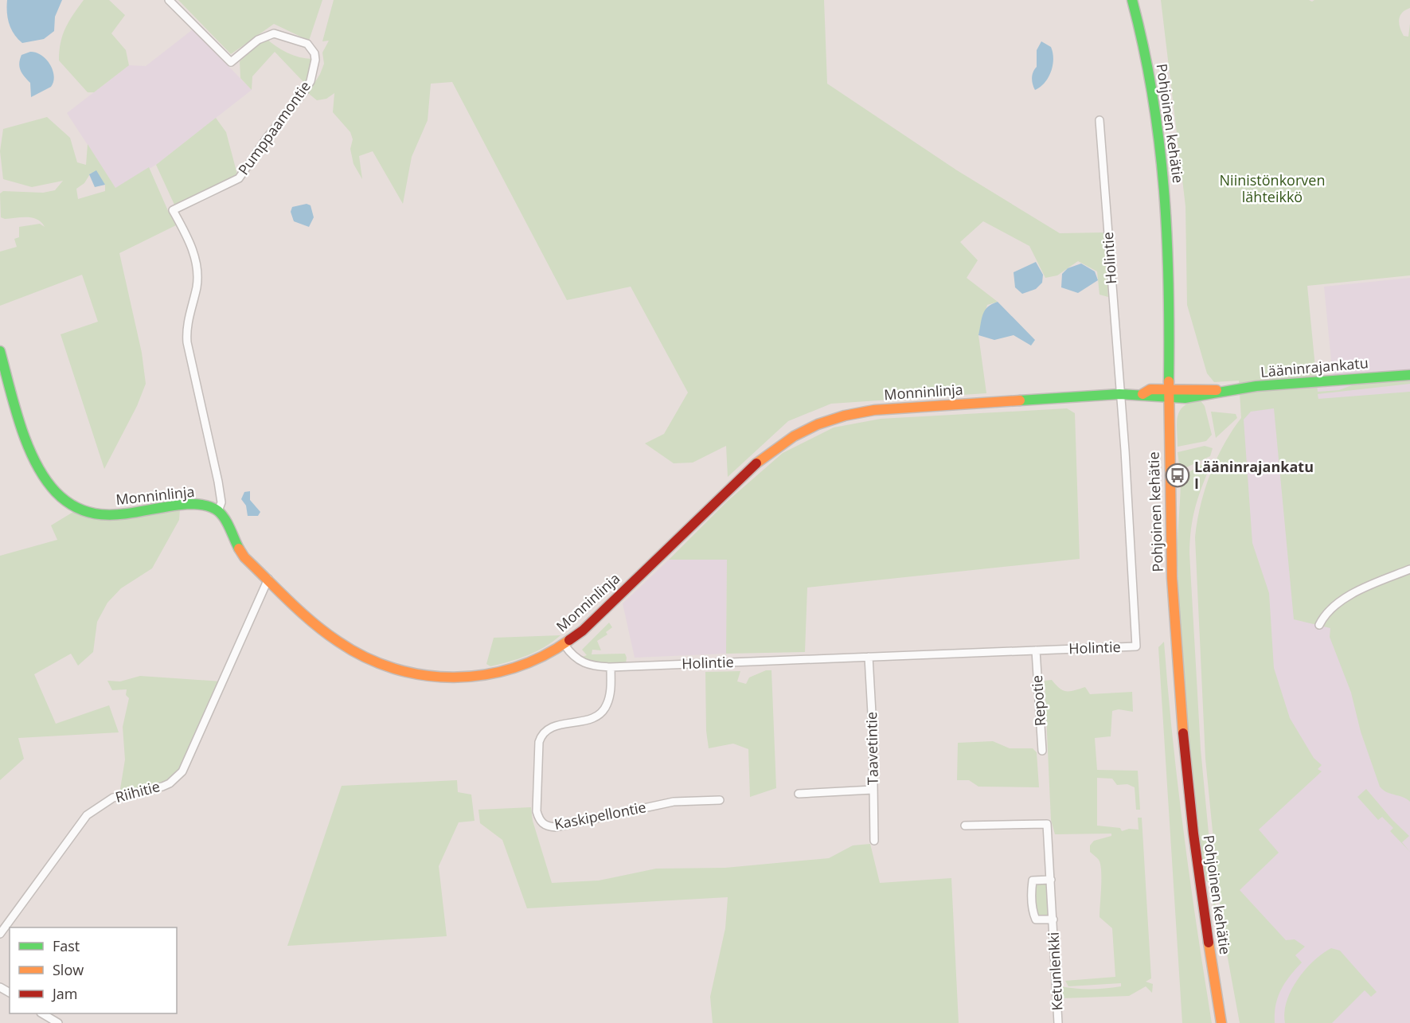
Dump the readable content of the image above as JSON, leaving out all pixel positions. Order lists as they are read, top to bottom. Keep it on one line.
{"streets":{"street":["Pohjoinen kehätie","Pumppaamontie","Holintie","Lääninrajankatu","Monninlinja","Repotie","Taavetintie","Riihitie","Kaskipellontie","Ketunlenkki"]},"crossings":[["Pohjoinen kehätie","Lääninrajankatu"],["Pohjoinen kehätie","Monninlinja"],["Pumppaamontie","Monninlinja"],["Holintie","Monninlinja"],["Holintie","Repotie"],["Holintie","Taavetintie"],["Holintie","Kaskipellontie"],["Lääninrajankatu","Monninlinja"],["Monninlinja","Riihitie"]],"parks":["Niinistönkorven lähteikkö"],"places":{"bus stop":["Lääninrajankatu I"]},"legend":["Fast","Slow","Jam"]}
